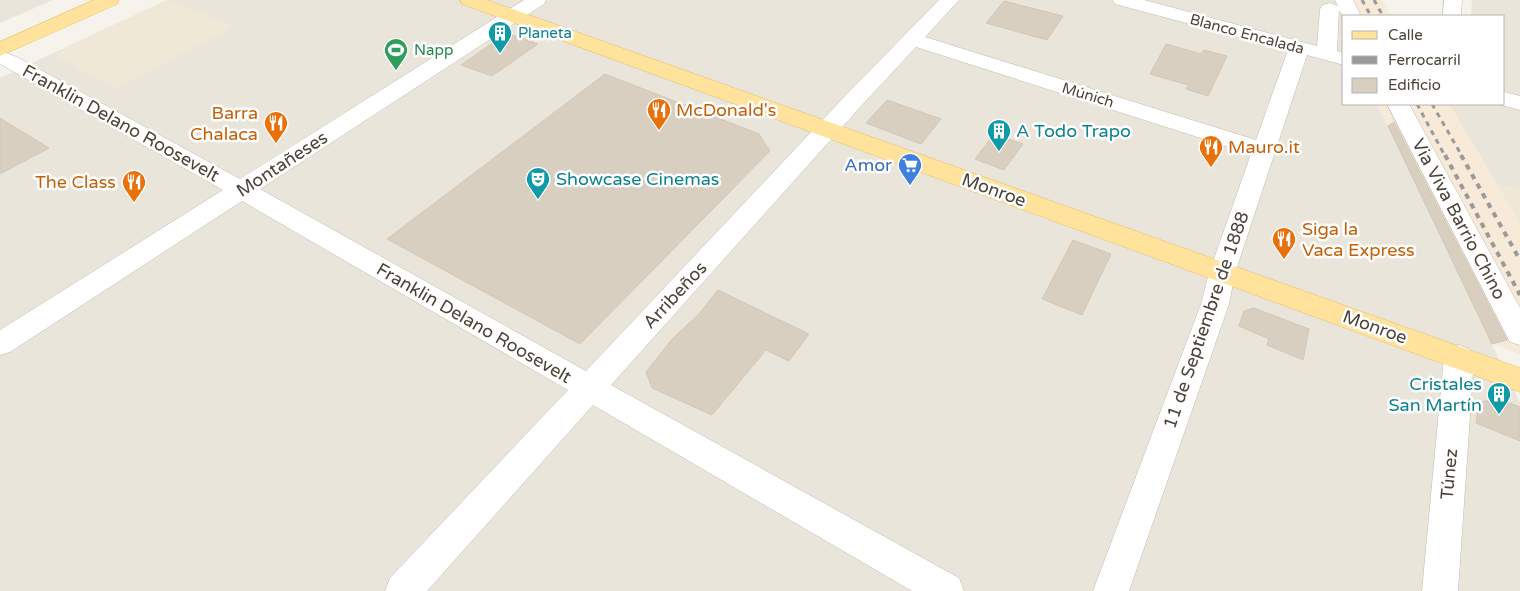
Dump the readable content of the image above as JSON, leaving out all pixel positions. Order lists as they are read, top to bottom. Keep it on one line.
{"streets":{"main road":["Monroe"],"street":["Blanco Encalada","Múnich","Franklin Delano Roosevelt","Montañeses","Via Viva Barrio Chino","Arribeños","11 de Septiembre de 1888","Túnez"]},"crossings":[["Blanco Encalada","11 de Septiembre de 1888"],["Múnich","Arribeños"],["Múnich","11 de Septiembre de 1888"],["Franklin Delano Roosevelt","Montañeses"],["Franklin Delano Roosevelt","Arribeños"],["Montañeses","Monroe"],["Monroe","Arribeños"],["Monroe","11 de Septiembre de 1888"],["Monroe","Túnez"]],"places":{"building":["Planeta","A Todo Trapo","Cristales San Martín"],"sports":["Napp"],"restaurant":["McDonald's","Barra Chalaca","Mauro.it","The Class","Siga la Vaca Express"],"supermarket":["Amor"],"theatre":["Showcase Cinemas"]},"legend":["Calle","Ferrocarril","Edificio"]}
